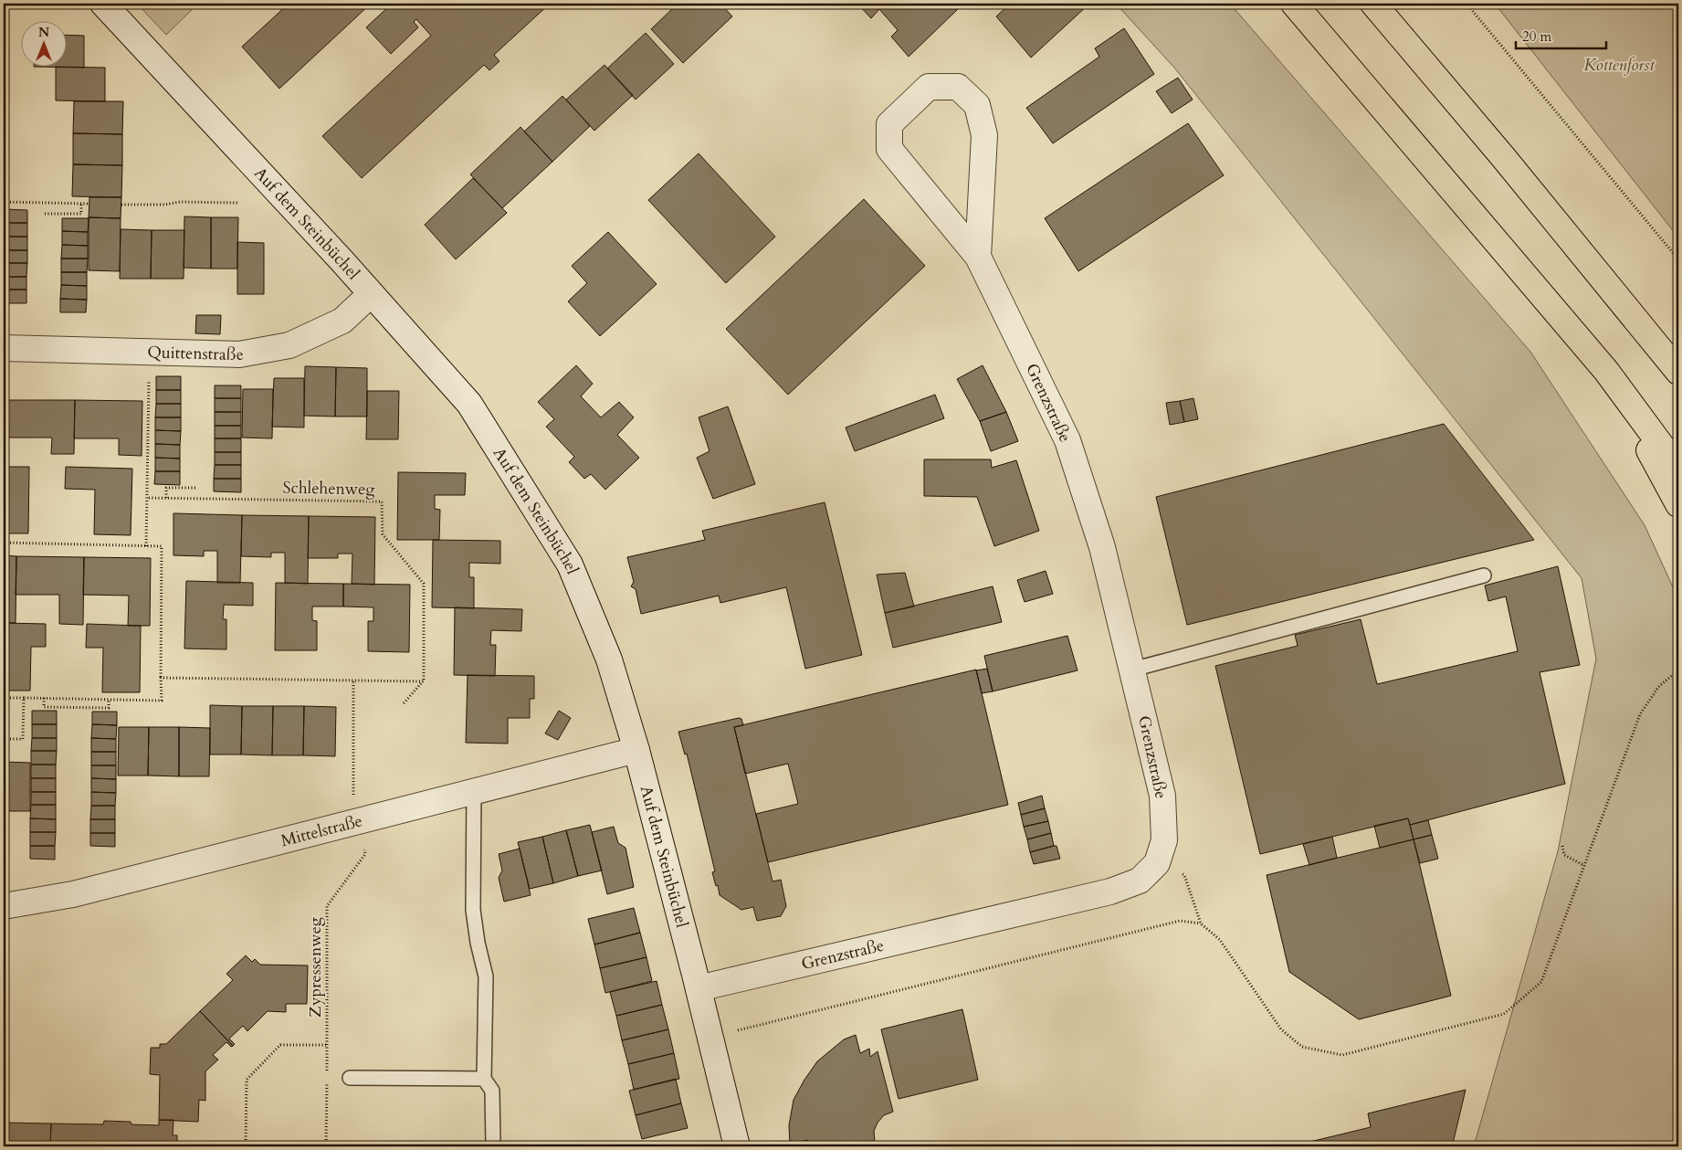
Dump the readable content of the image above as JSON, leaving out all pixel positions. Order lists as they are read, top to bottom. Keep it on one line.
{"streets":{"street":["Auf dem Steinbüchel","Quittenstraße","Grenzstraße","Mittelstraße"],"path":["Schlehenweg","Zypressenweg"]},"crossings":[["Auf dem Steinbüchel","Quittenstraße"],["Auf dem Steinbüchel","Grenzstraße"],["Auf dem Steinbüchel","Mittelstraße"],["Mittelstraße","Zypressenweg"]],"parks":["Kottenforst"],"scale_bar":"20 m","north":"top"}
